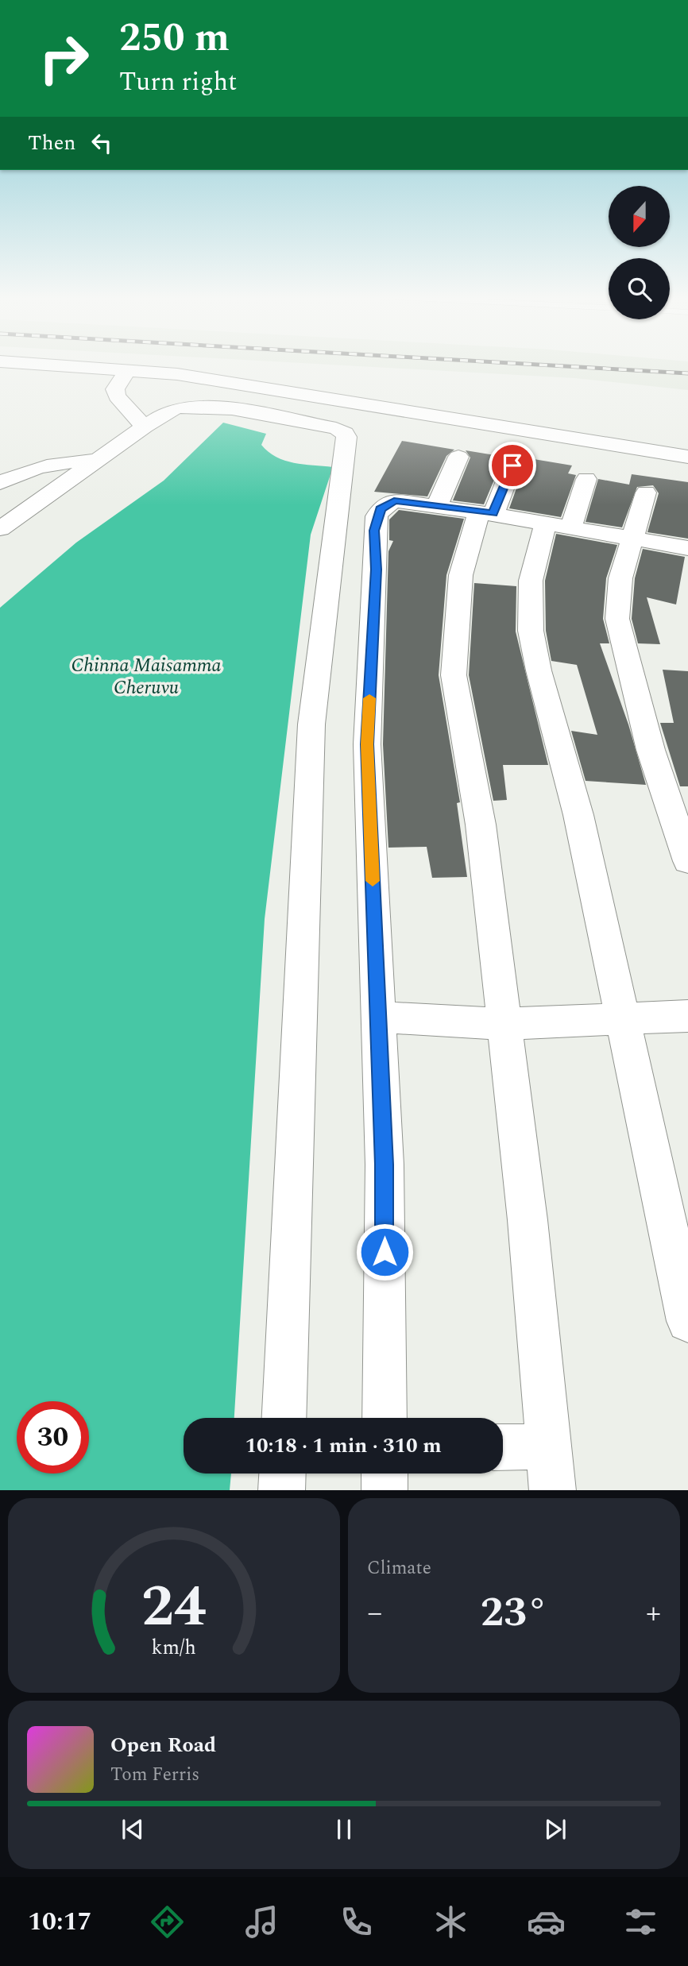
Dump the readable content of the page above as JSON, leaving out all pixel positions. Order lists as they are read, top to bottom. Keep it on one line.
{"water":["Chinna Maisamma Cheruvu"],"north":"bottom","page":{"turn":["250 m","Turn right"],"then":"Then","limit":"30","trip":"10:18 · 1 min · 310 m","tile":"Climate","heat":["−","23°","+"],"song":["Open Road","Tom Ferris"],"tabs":"10:17","gauge":["24","km/h"]}}
